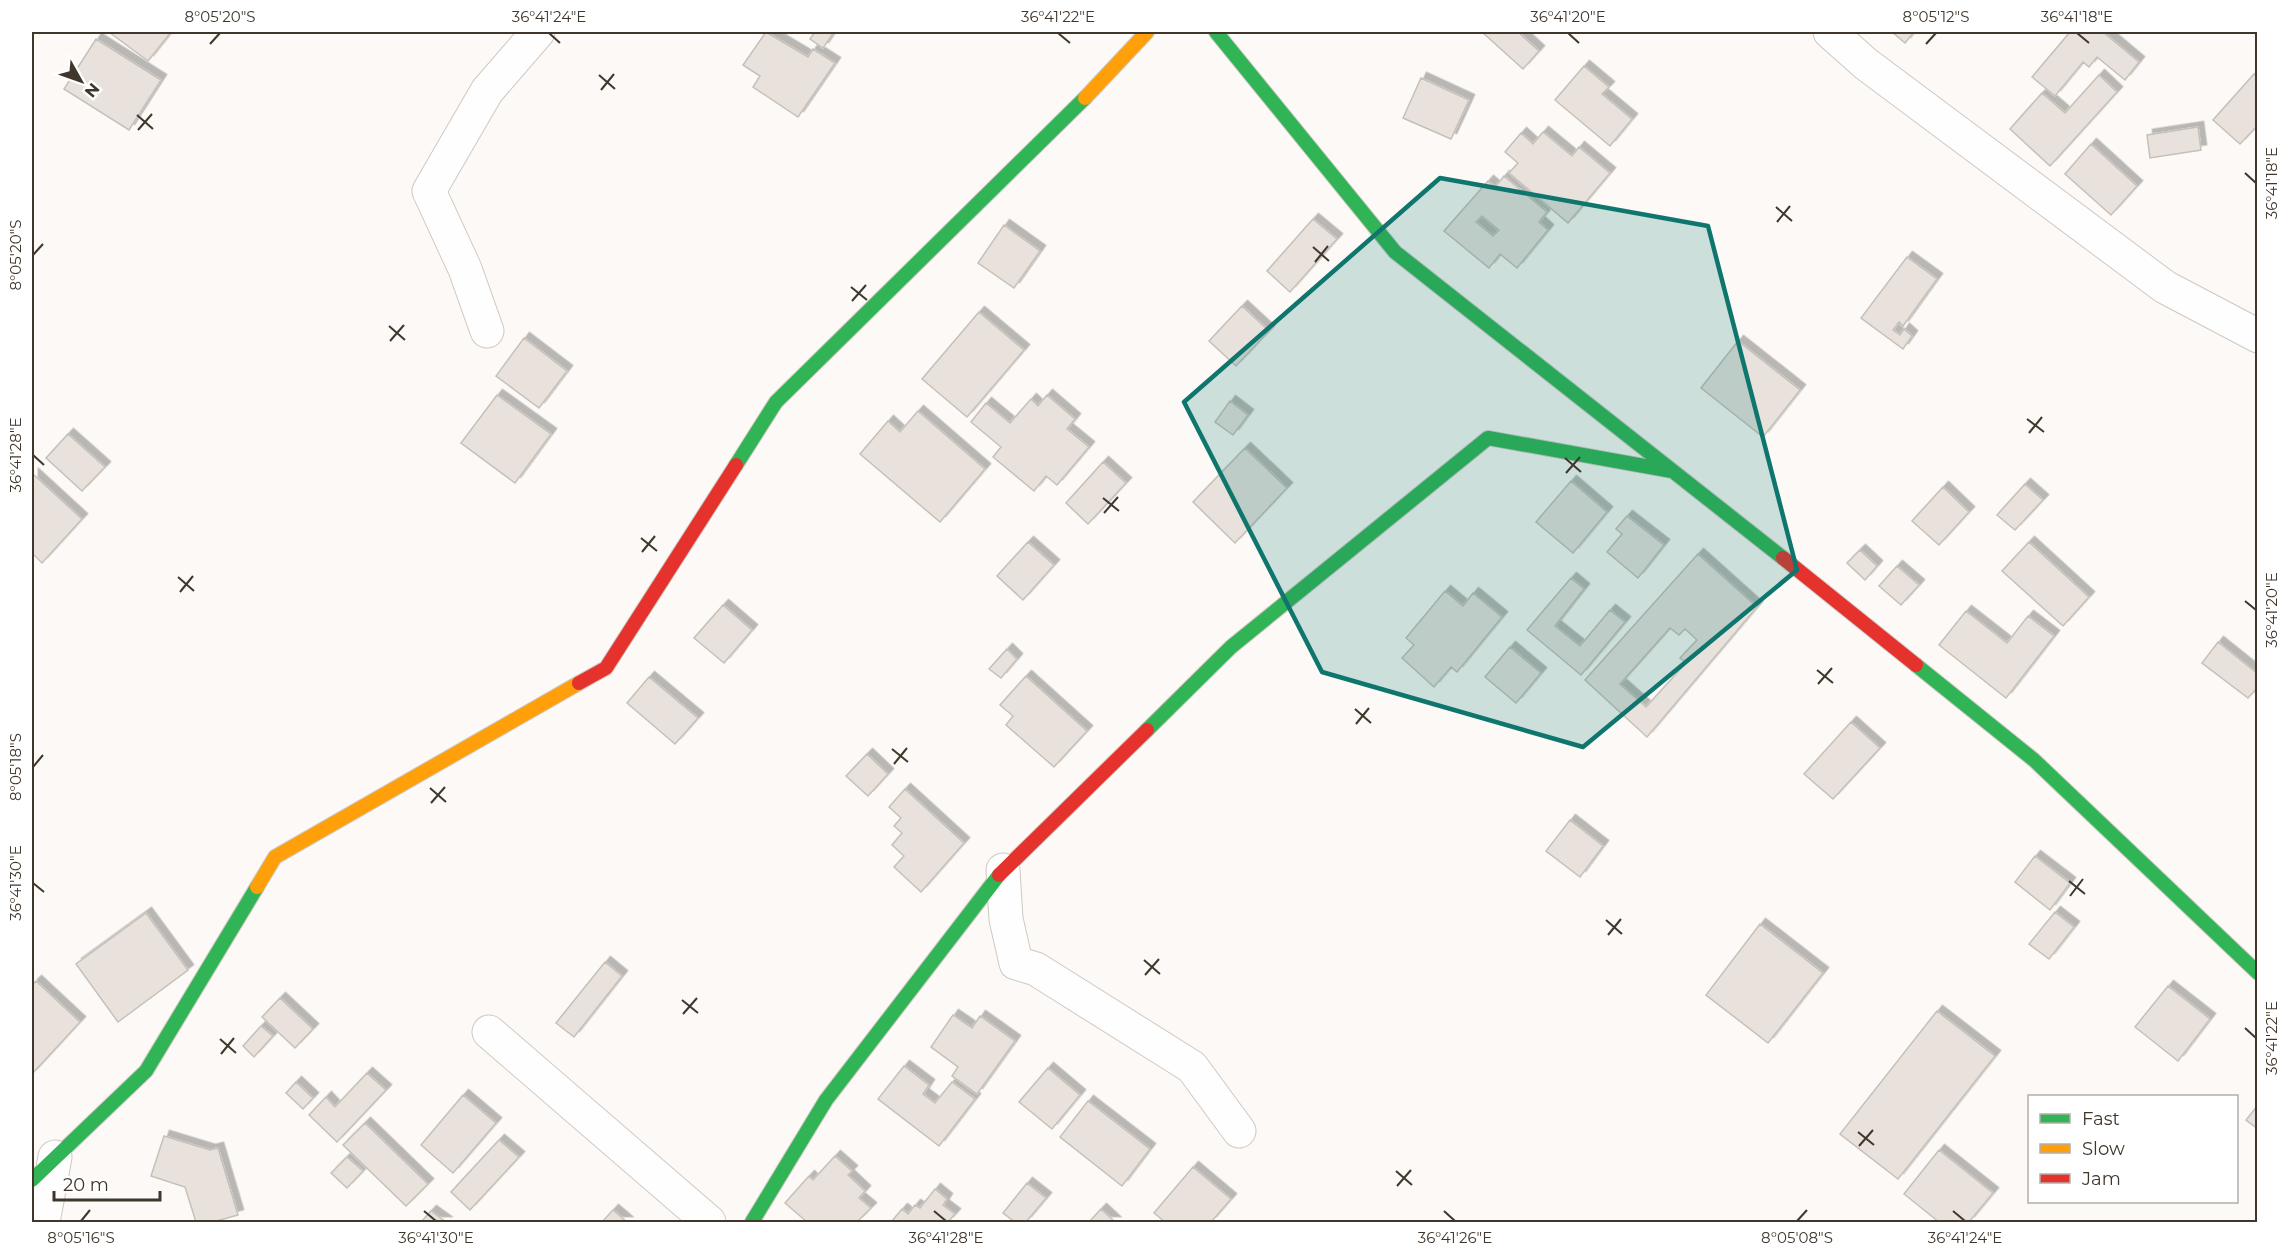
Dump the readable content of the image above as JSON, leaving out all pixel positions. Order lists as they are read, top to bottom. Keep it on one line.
{"legend":["Fast","Slow","Jam"],"scale_bar":"20 m","north":"bottom right","coordinates":["8°05'20\"S","36°41'24\"E","36°41'22\"E","36°41'20\"E","8°05'12\"S","36°41'18\"E","36°41'28\"E","8°05'18\"S","36°41'30\"E","8°05'16\"S","36°41'26\"E","8°05'08\"S"]}
